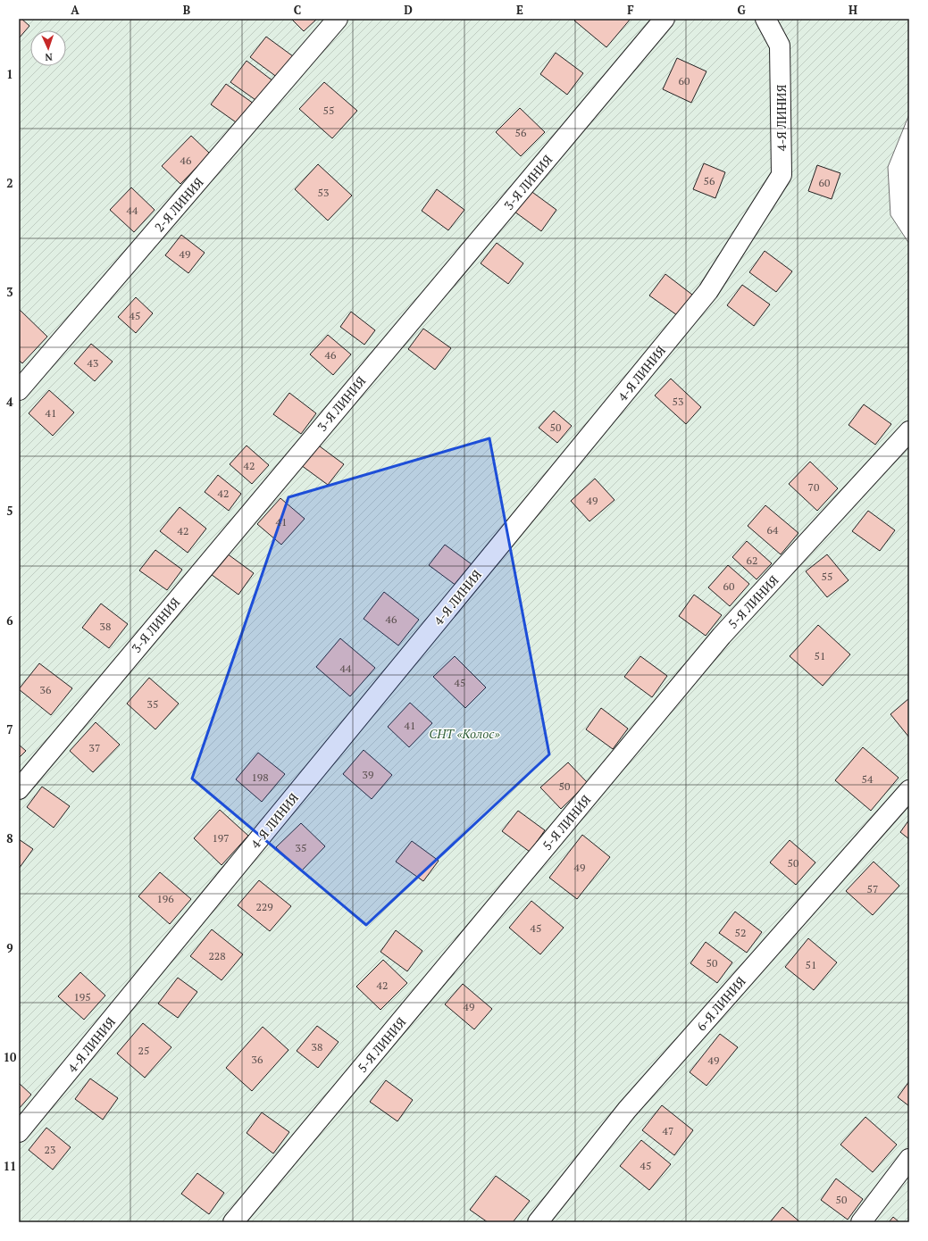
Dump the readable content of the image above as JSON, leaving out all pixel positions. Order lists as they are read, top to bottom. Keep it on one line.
{"streets":{"street":["4-Я ЛИНИЯ","3-Я ЛИНИЯ","2-Я ЛИНИЯ","5-Я ЛИНИЯ","6-Я ЛИНИЯ"]},"parks":["СНТ «Колос»"],"house_numbers":["60","55","56","46","56","60","53","44","49","45","46","43","53","41","50","42","70","42","49","41","64","42","62","55","60","46","38","51","44","45","36","35","41","37","39","198","54","50","197","35","50","49","57","196","229","45","52","228","50","51","42","195","49","38","25","36","49","47","23","45","50"],"north":"bottom","grid":{"columns":["A","B","C","D","E","F","G","H"],"rows":["1","2","3","4","5","6","7","8","9","10","11"]}}
